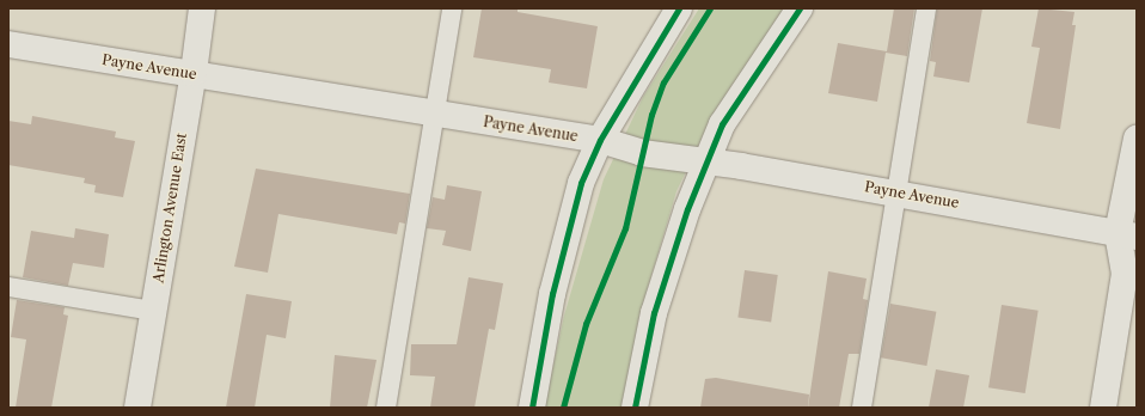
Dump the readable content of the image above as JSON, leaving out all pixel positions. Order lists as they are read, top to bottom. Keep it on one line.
{"streets":{"street":["Payne Avenue","Arlington Avenue East"]},"crossings":[["Payne Avenue","Arlington Avenue East"]]}
